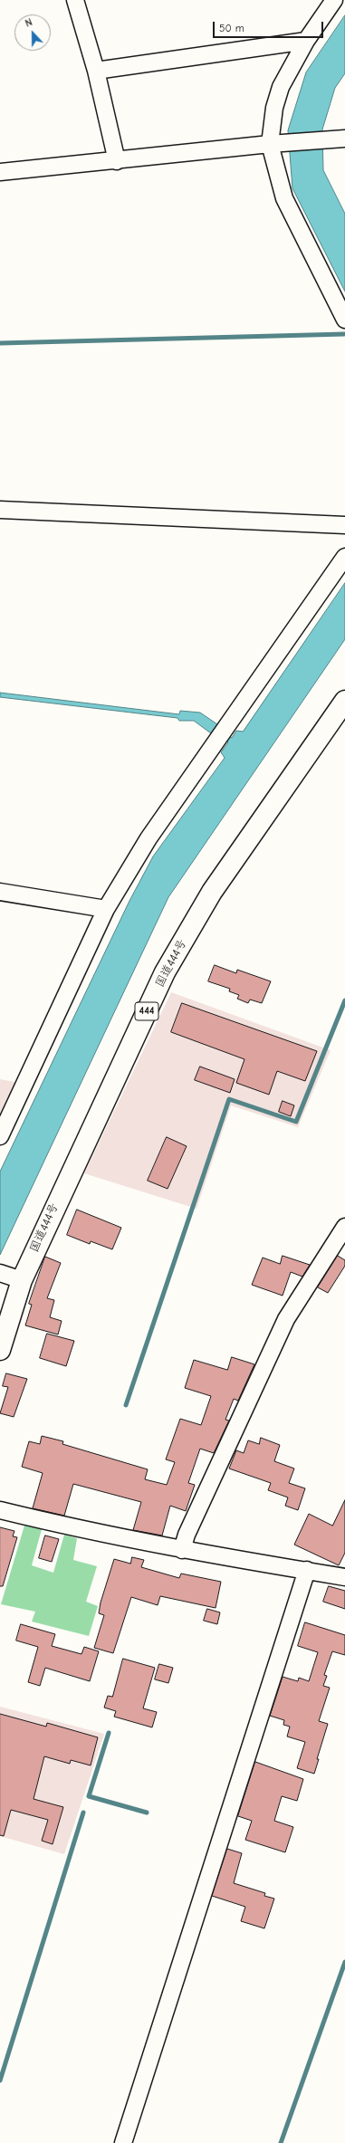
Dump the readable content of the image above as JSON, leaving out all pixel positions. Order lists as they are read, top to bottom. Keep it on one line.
{"streets":{"highway":["国道444号","444"]},"scale_bar":"50 m","north":"top"}
